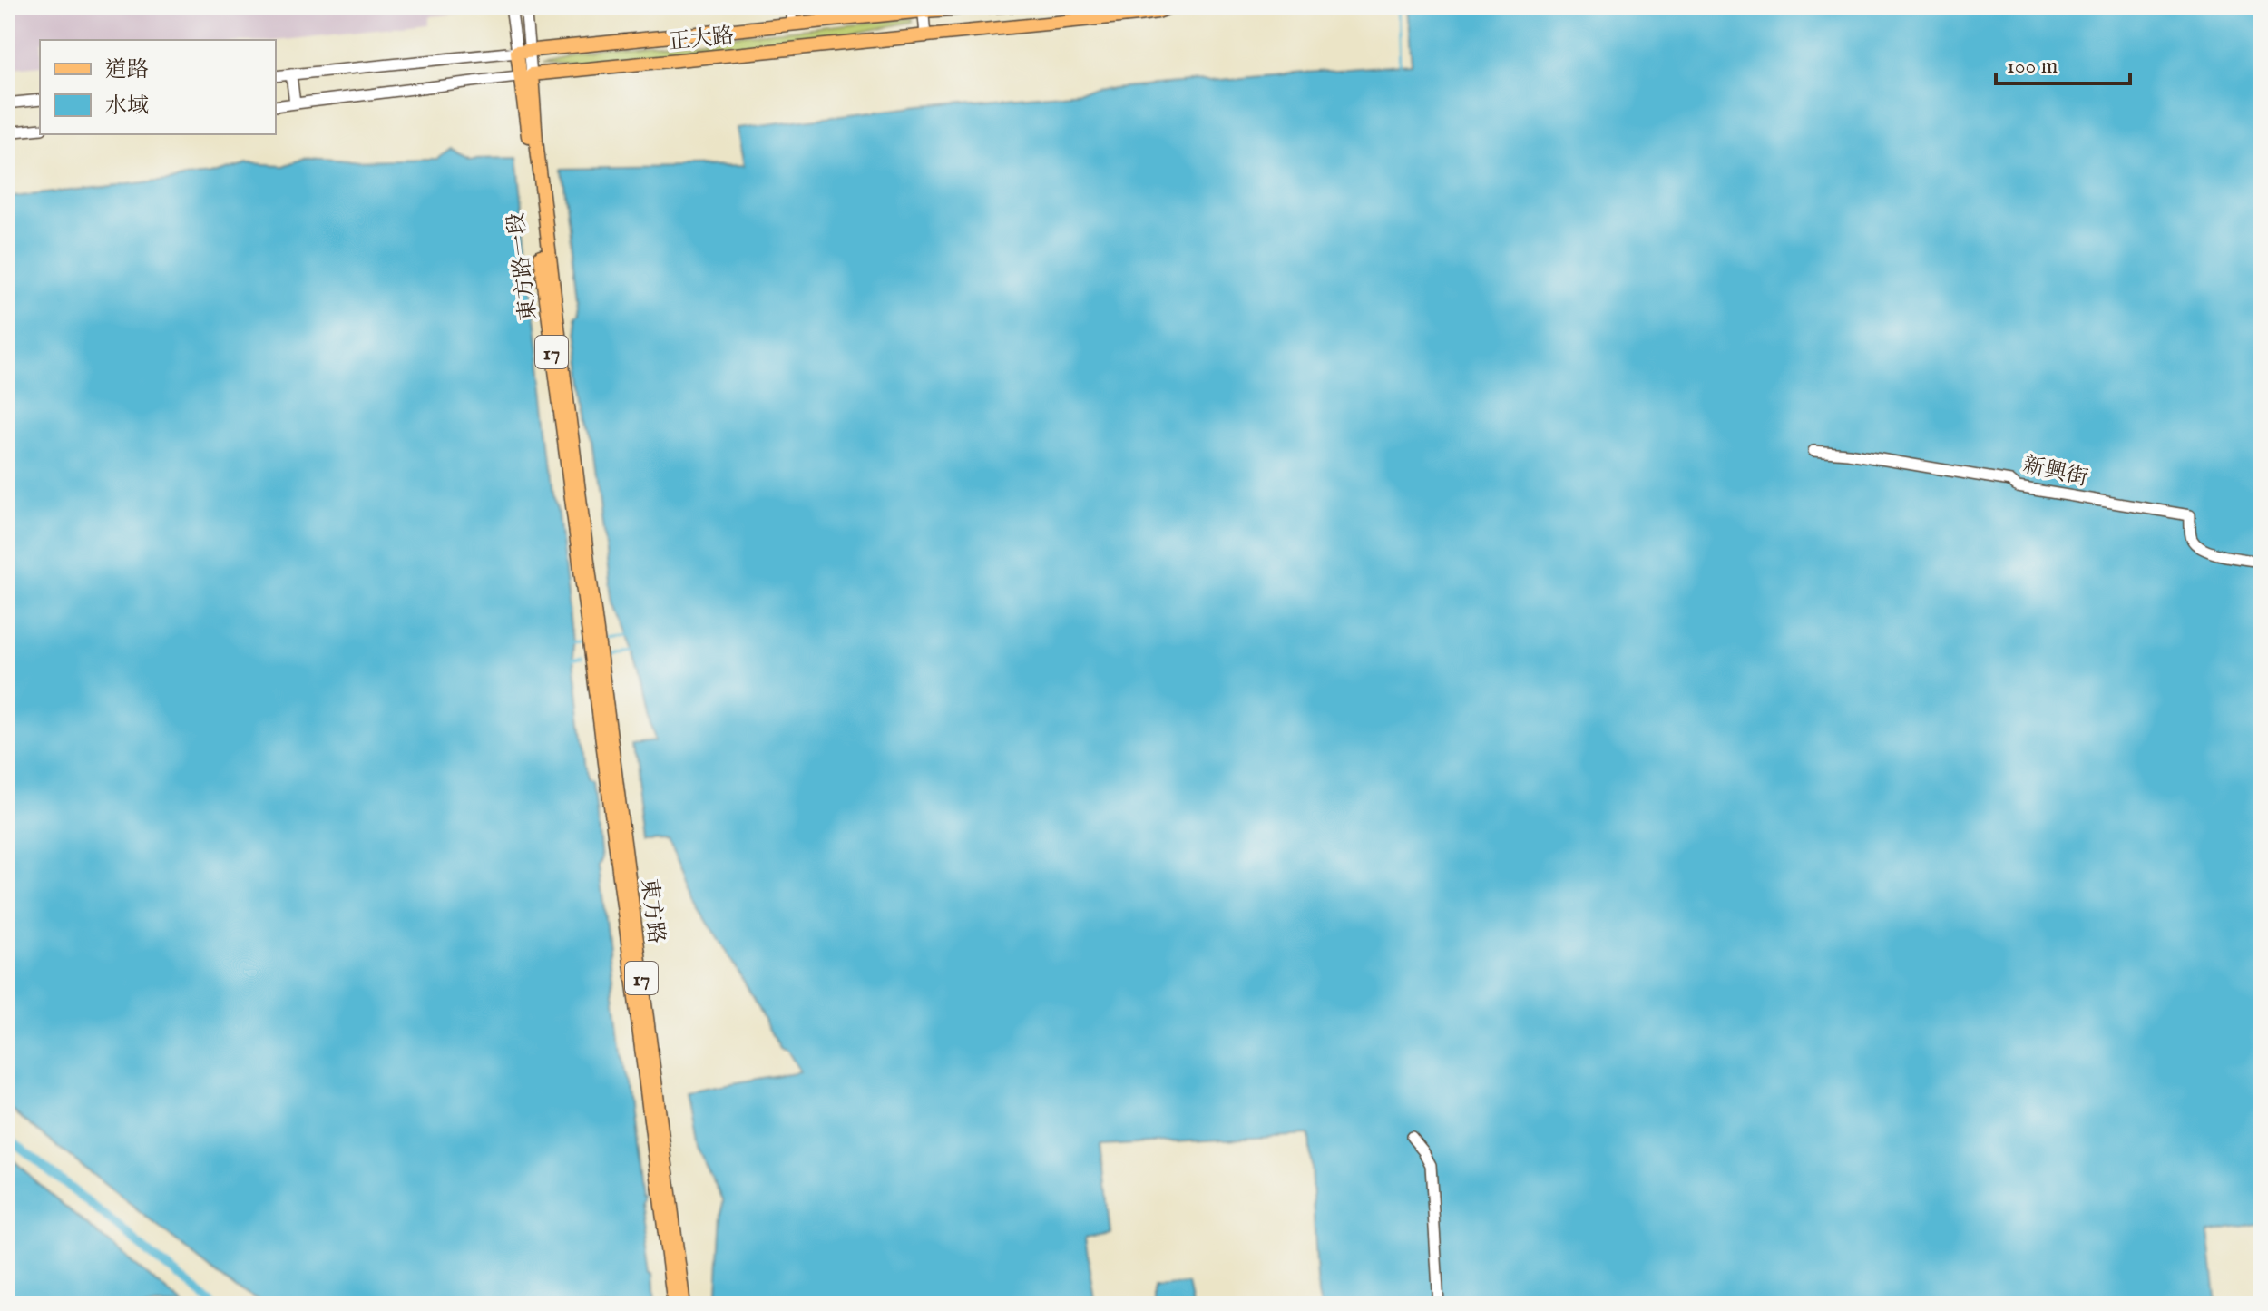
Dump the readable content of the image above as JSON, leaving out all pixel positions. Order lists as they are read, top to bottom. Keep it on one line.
{"streets":{"main road":["正大路","東方路一段","17","東方路"],"street":["新興街"]},"crossings":[["正大路","東方路一段"],["東方路一段","東方路"]],"legend":["道路","水域"],"scale_bar":"100 m"}
